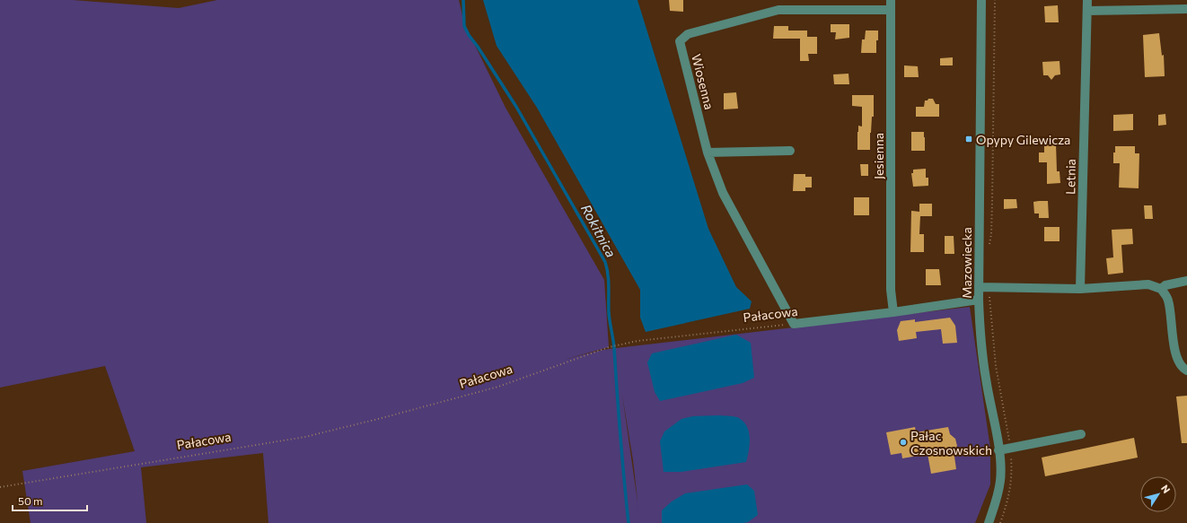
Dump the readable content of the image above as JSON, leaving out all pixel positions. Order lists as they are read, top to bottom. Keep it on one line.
{"streets":{"street":["Wiosenna","Jesienna","Letnia","Mazowiecka","Pałacowa"]},"crossings":[["Wiosenna","Jesienna"],["Wiosenna","Pałacowa"],["Jesienna","Pałacowa"],["Mazowiecka","Pałacowa"]],"water":["Rokitnica"],"places":{"transit":["Opypy Gilewicza"],"other":["Pałac Czosnowskich"]},"scale_bar":"50 m","north":"top right"}
